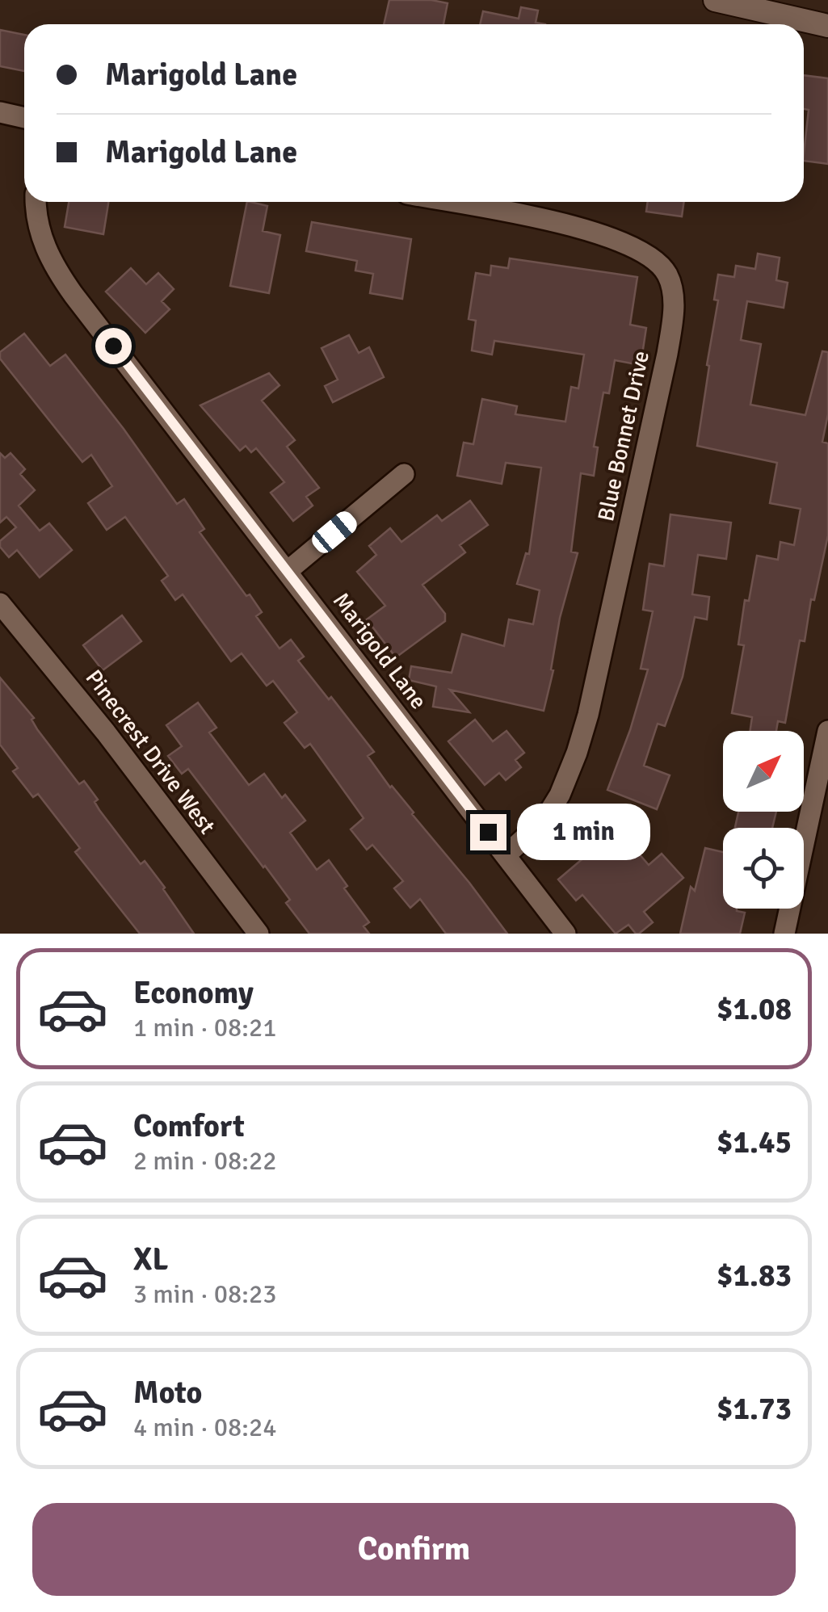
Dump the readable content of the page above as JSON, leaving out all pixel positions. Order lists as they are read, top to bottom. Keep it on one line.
{"streets":{"street":["Blue Bonnet Drive","Marigold Lane","Pinecrest Drive West"]},"crossings":[["Blue Bonnet Drive","Marigold Lane"]],"north":"top right","page":{"banner":["Marigold Lane","Marigold Lane"],"bubble":"1 min","list":[{"name":"Economy","note":"1 min · 08:21","value":"$1.08"},{"name":"Comfort","note":"2 min · 08:22","value":"$1.45"},{"name":"XL","note":"3 min · 08:23","value":"$1.83"},{"name":"Moto","note":"4 min · 08:24","value":"$1.73"}],"buttons":"Confirm"}}
